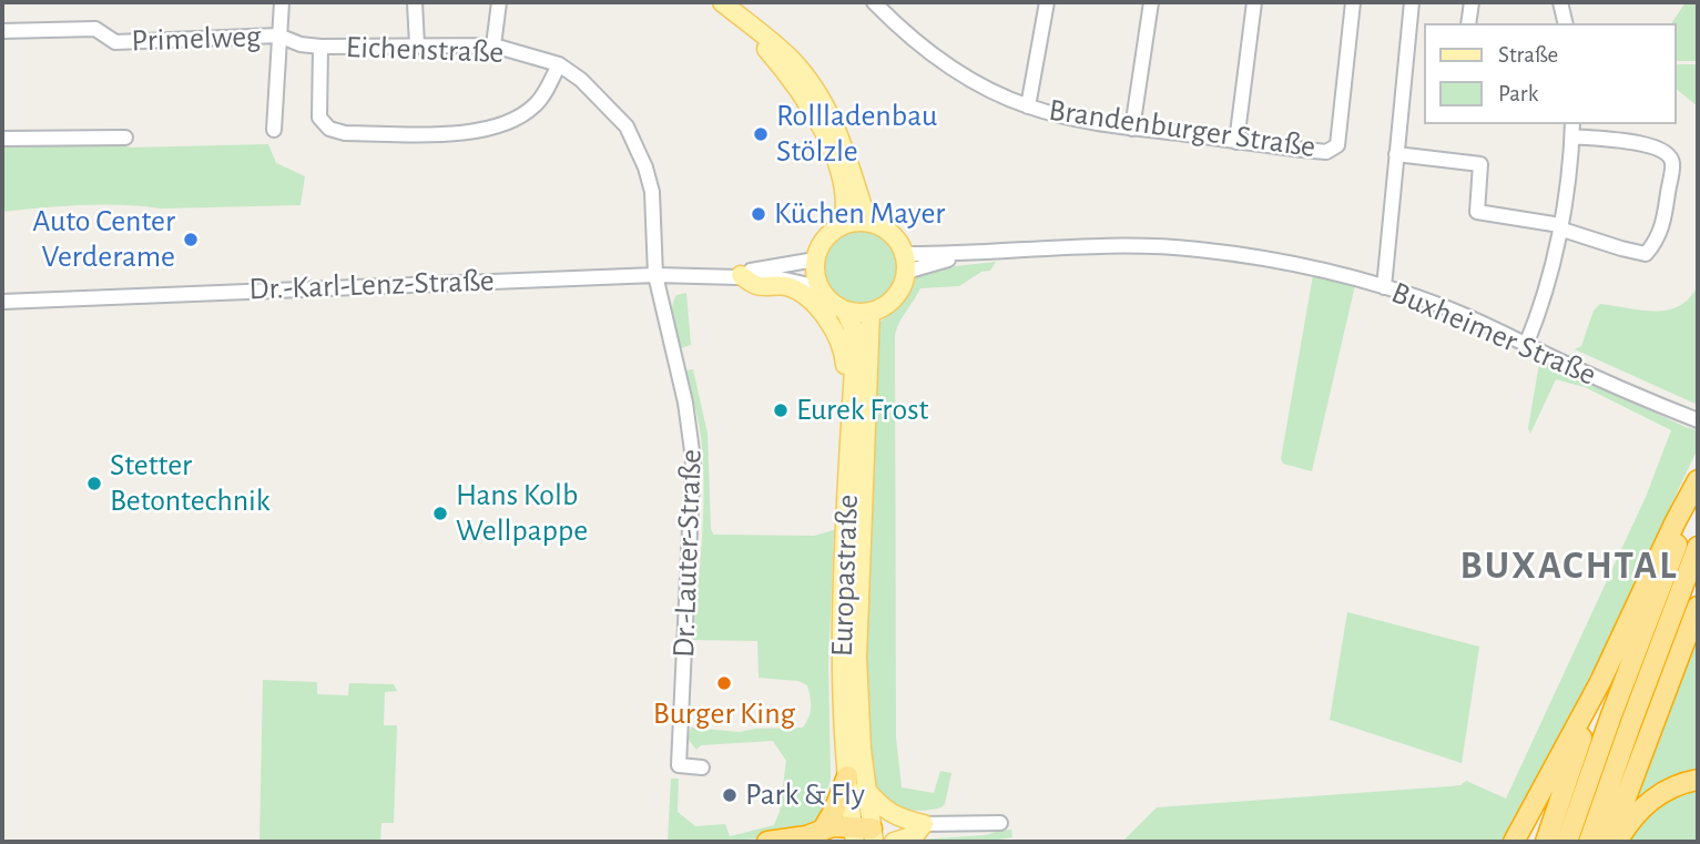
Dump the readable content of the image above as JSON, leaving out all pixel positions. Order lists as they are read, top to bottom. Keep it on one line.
{"streets":{"main road":["Europastraße"],"street":["Primelweg","Eichenstraße","Brandenburger Straße","Dr.-Karl-Lenz-Straße","Buxheimer Straße","Dr.-Lauter-Straße"]},"crossings":[["Primelweg","Eichenstraße"],["Eichenstraße","Dr.-Karl-Lenz-Straße"],["Eichenstraße","Dr.-Lauter-Straße"],["Dr.-Karl-Lenz-Straße","Buxheimer Straße"],["Dr.-Karl-Lenz-Straße","Dr.-Lauter-Straße"],["Dr.-Karl-Lenz-Straße","Europastraße"],["Buxheimer Straße","Europastraße"]],"districts":["BUXACHTAL"],"places":["Rollladenbau Stölzle","Küchen Mayer","Auto Center Verderame","Eurek Frost","Stetter Betontechnik","Hans Kolb Wellpappe","Burger King","Park & Fly"],"legend":["Straße","Park"]}
